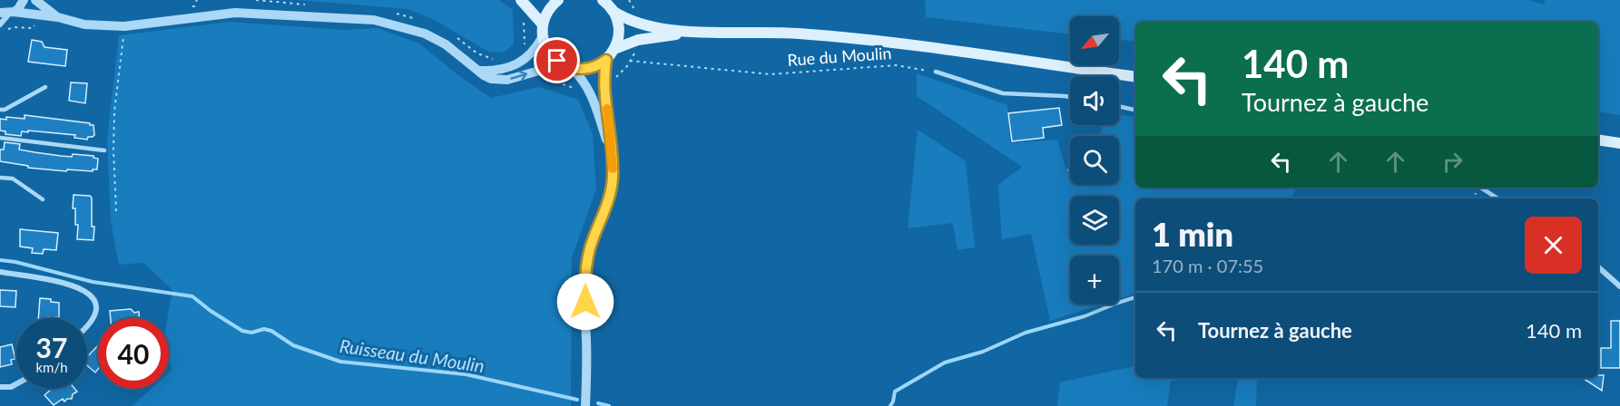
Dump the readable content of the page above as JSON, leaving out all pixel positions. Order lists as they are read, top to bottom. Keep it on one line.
{"streets":{"path":["Rue du Moulin"]},"water":["Ruisseau du Moulin"],"north":"bottom left","page":{"map_buttons":"+","turn":["140 m","Tournez à gauche"],"heading":["1 min","170 m · 07:55"],"list":[{"name":"Tournez à gauche","value":"140 m"}],"speed":"37 km/h","limit":"40"}}
